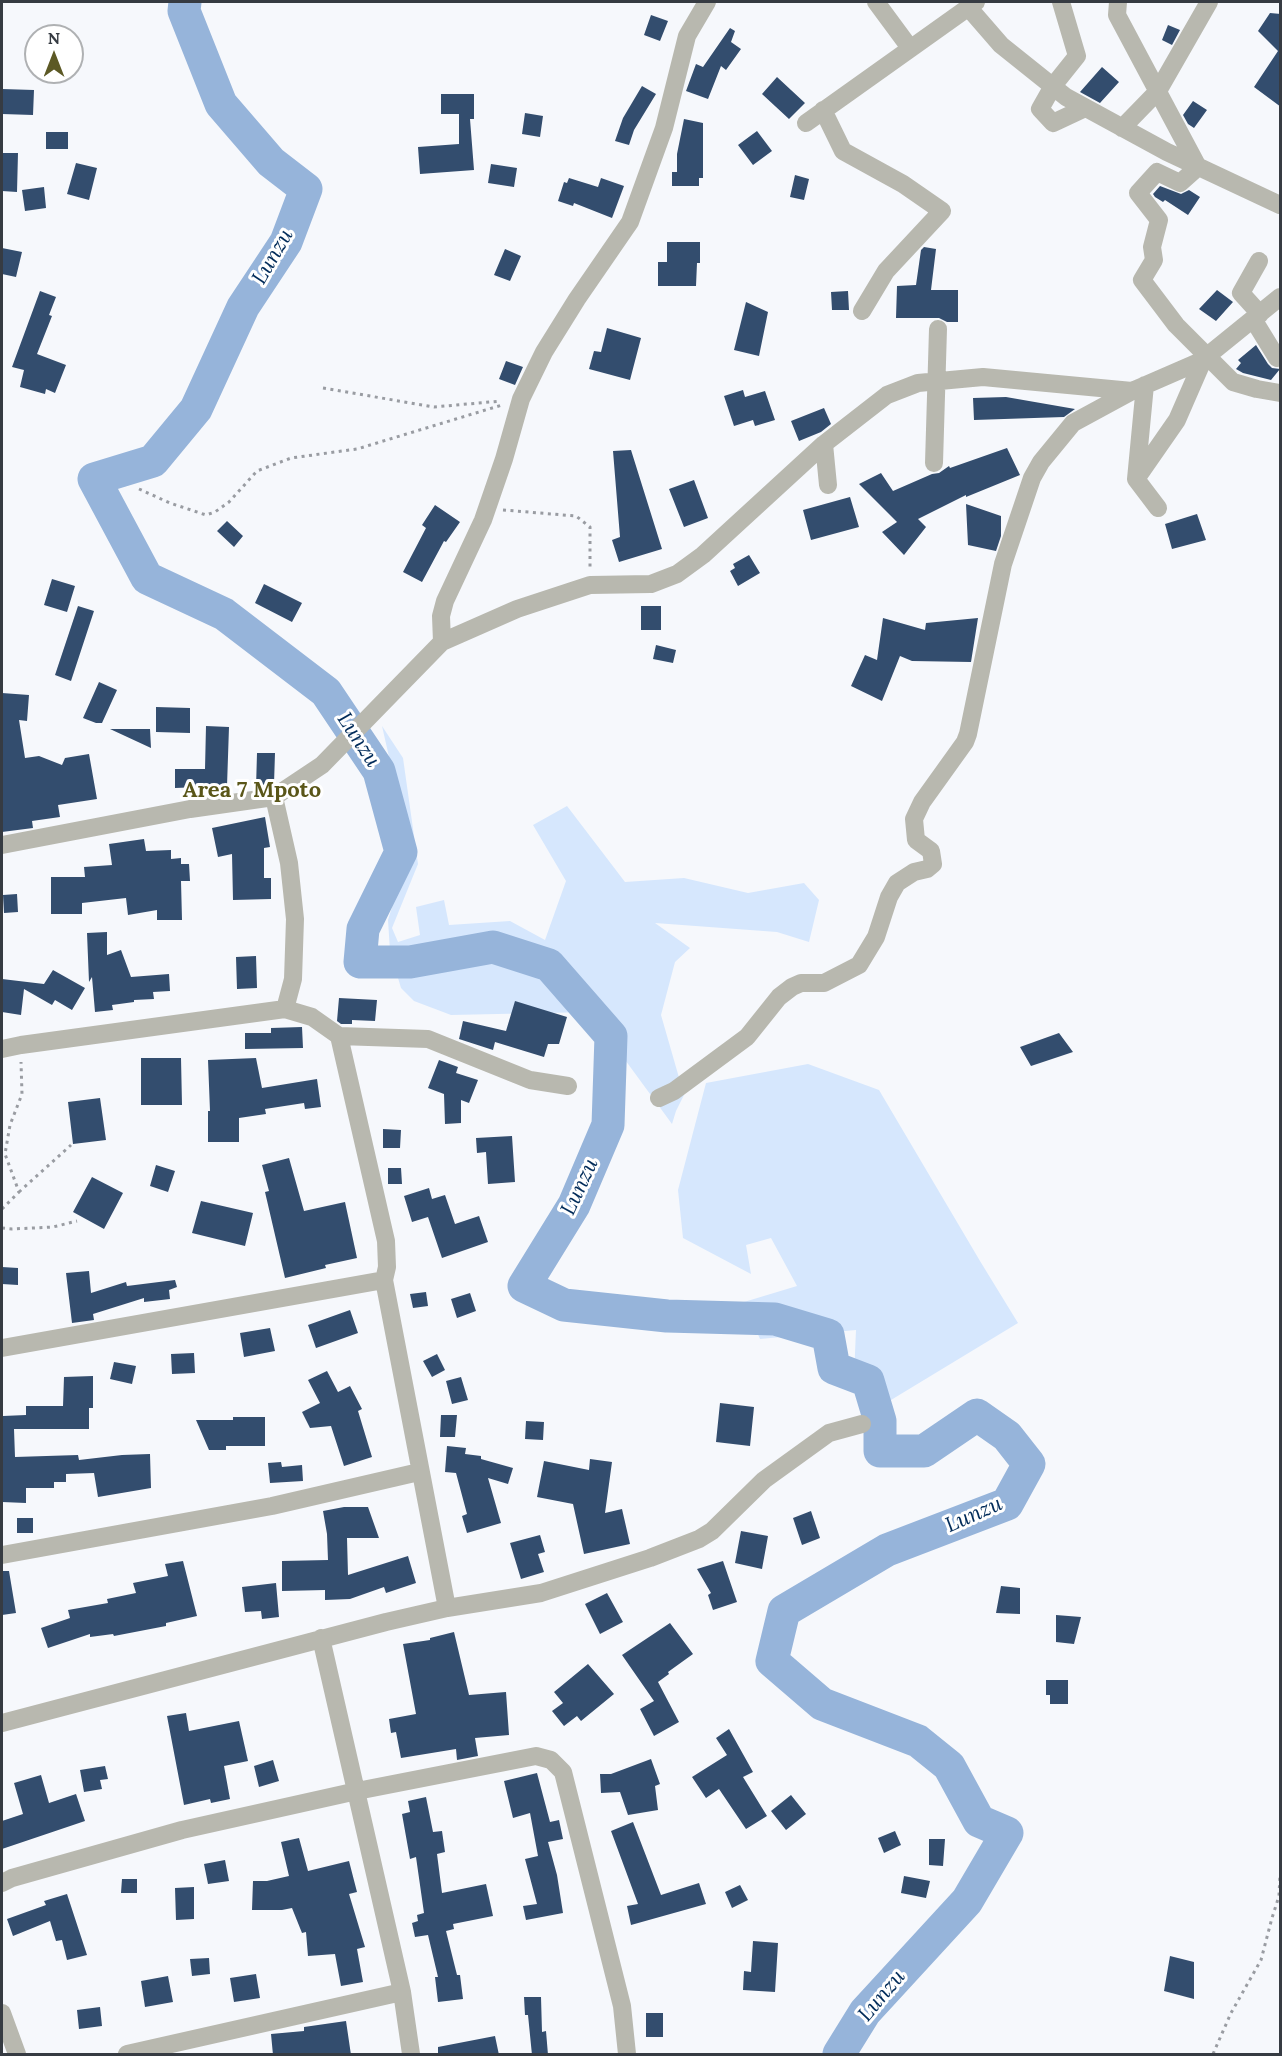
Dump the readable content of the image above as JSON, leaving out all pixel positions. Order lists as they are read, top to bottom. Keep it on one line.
{"districts":["Area 7 Mpoto"],"water":["Lunzu"],"north":"top"}
